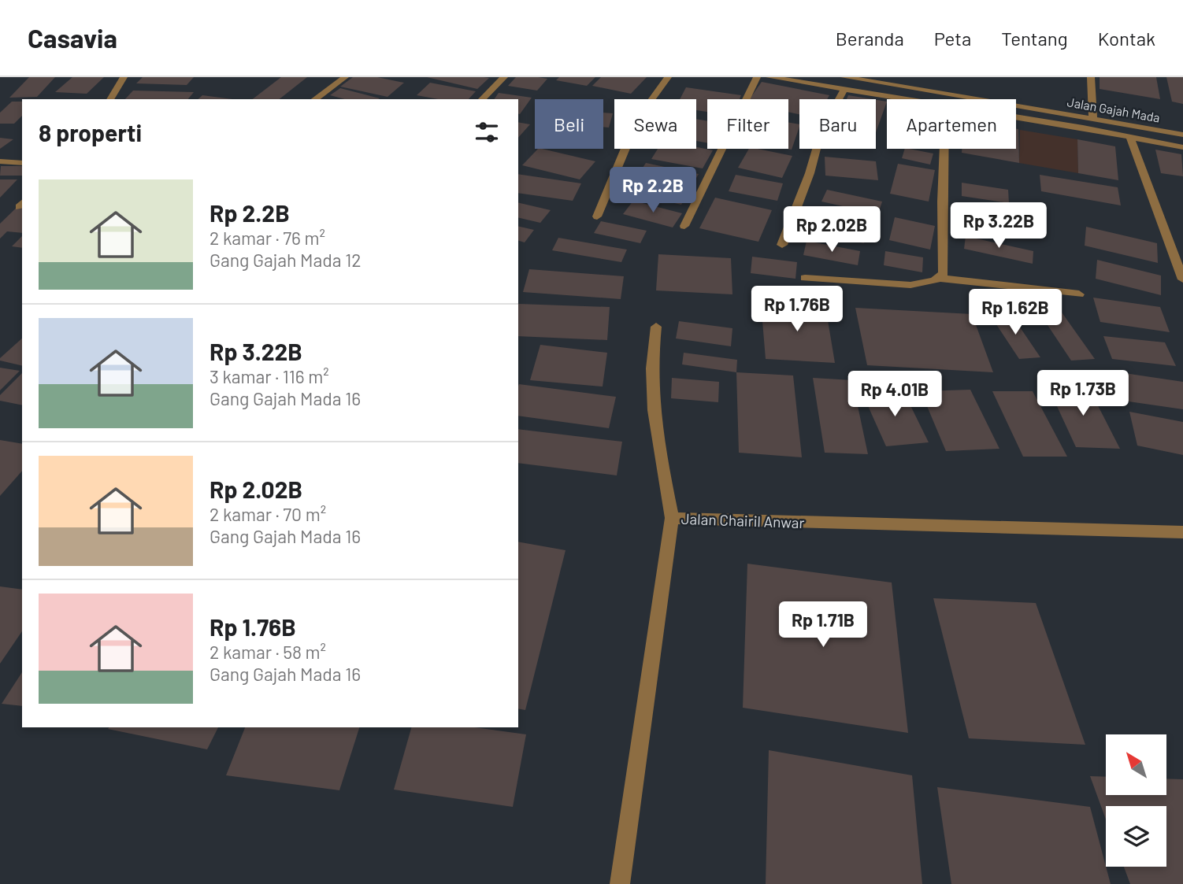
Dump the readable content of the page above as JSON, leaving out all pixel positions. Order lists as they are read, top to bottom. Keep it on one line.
{"streets":{"street":["Jalan Gajah Mada","Jalan Chairil Anwar"]},"north":"top left","page":{"header":"Casavia","nav":["Beranda","Peta","Tentang","Kontak"],"chip":["Beli","Sewa","Filter","Baru","Apartemen"],"heading":"8 properti","list":[{"name":"Rp 2.2B","note":"2 kamar · 76 m² · Gang Gajah Mada 12"},{"name":"Rp 3.22B","note":"3 kamar · 116 m² · Gang Gajah Mada 16"},{"name":"Rp 2.02B","note":"2 kamar · 70 m² · Gang Gajah Mada 16"},{"name":"Rp 1.76B","note":"2 kamar · 58 m² · Gang Gajah Mada 16"}],"price":["Rp 2.2B","Rp 3.22B","Rp 2.02B","Rp 1.76B","Rp 1.62B","Rp 1.73B","Rp 4.01B","Rp 1.71B"]}}
